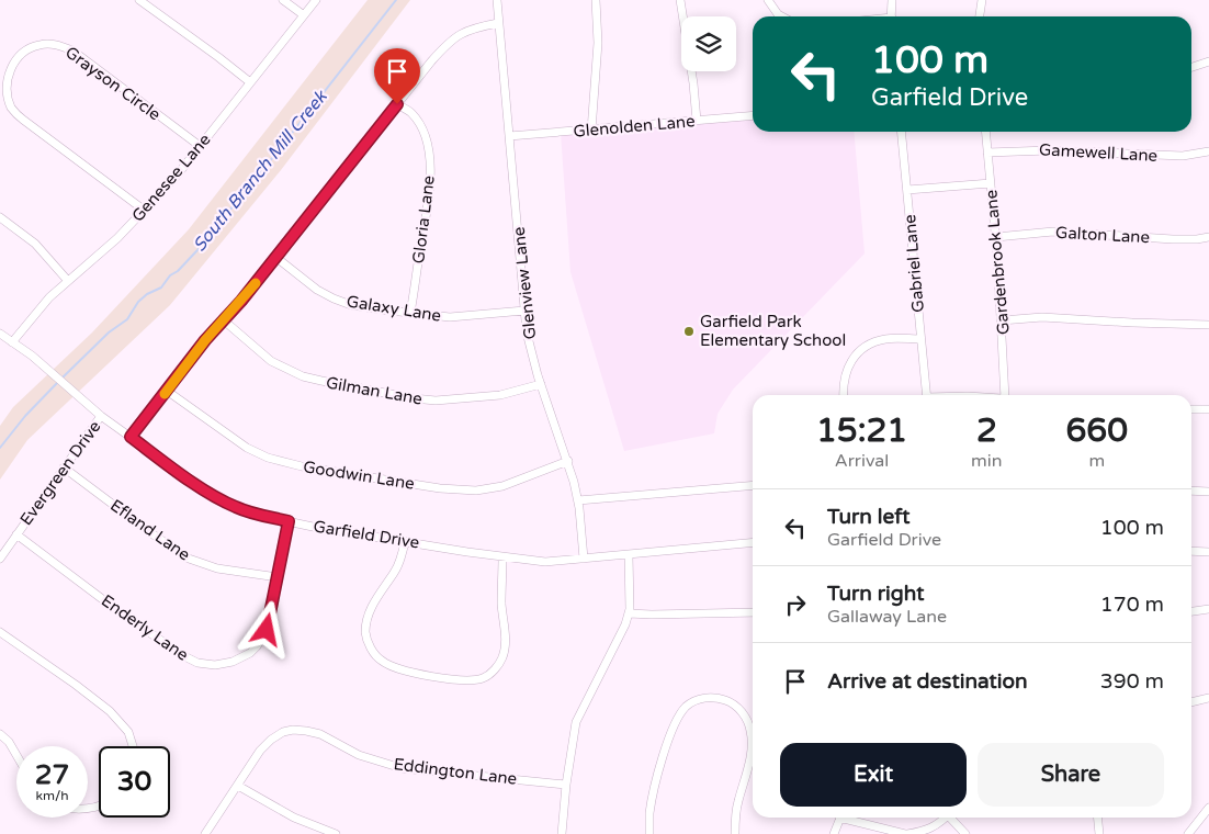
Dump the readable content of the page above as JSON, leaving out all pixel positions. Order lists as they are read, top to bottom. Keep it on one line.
{"streets":{"street":["Grayson Circle","Glenolden Lane","Gamewell Lane","Genesee Lane","Gloria Lane","Galton Lane","Gardenbrook Lane","Gabriel Lane","Glenview Lane","Galaxy Lane","Gilman Lane","Evergreen Drive","Goodwin Lane","Efland Lane","Garfield Drive","Enderly Lane","Eddington Lane"]},"crossings":[["Grayson Circle","Genesee Lane"],["Glenolden Lane","Glenview Lane"],["Gamewell Lane","Gardenbrook Lane"],["Genesee Lane","Garfield Drive"],["Gloria Lane","Galaxy Lane"],["Galton Lane","Gardenbrook Lane"],["Glenview Lane","Galaxy Lane"],["Glenview Lane","Gilman Lane"],["Glenview Lane","Goodwin Lane"],["Glenview Lane","Garfield Drive"],["Evergreen Drive","Efland Lane"],["Evergreen Drive","Garfield Drive"],["Evergreen Drive","Enderly Lane"],["Efland Lane","Enderly Lane"],["Garfield Drive","Enderly Lane"]],"water":["South Branch Mill Creek"],"places":["Garfield Park Elementary School"],"page":{"turn":["100 m","Garfield Drive"],"eta":["15:21","Arrival","2","min","660","m"],"list":[{"name":"Turn left","note":"Garfield Drive","value":"100 m"},{"name":"Turn right","note":"Gallaway Lane","value":"170 m"},{"name":"Arrive at destination","value":"390 m"}],"buttons":["Exit","Share"],"speed":"27 km/h","limit":"30"}}
